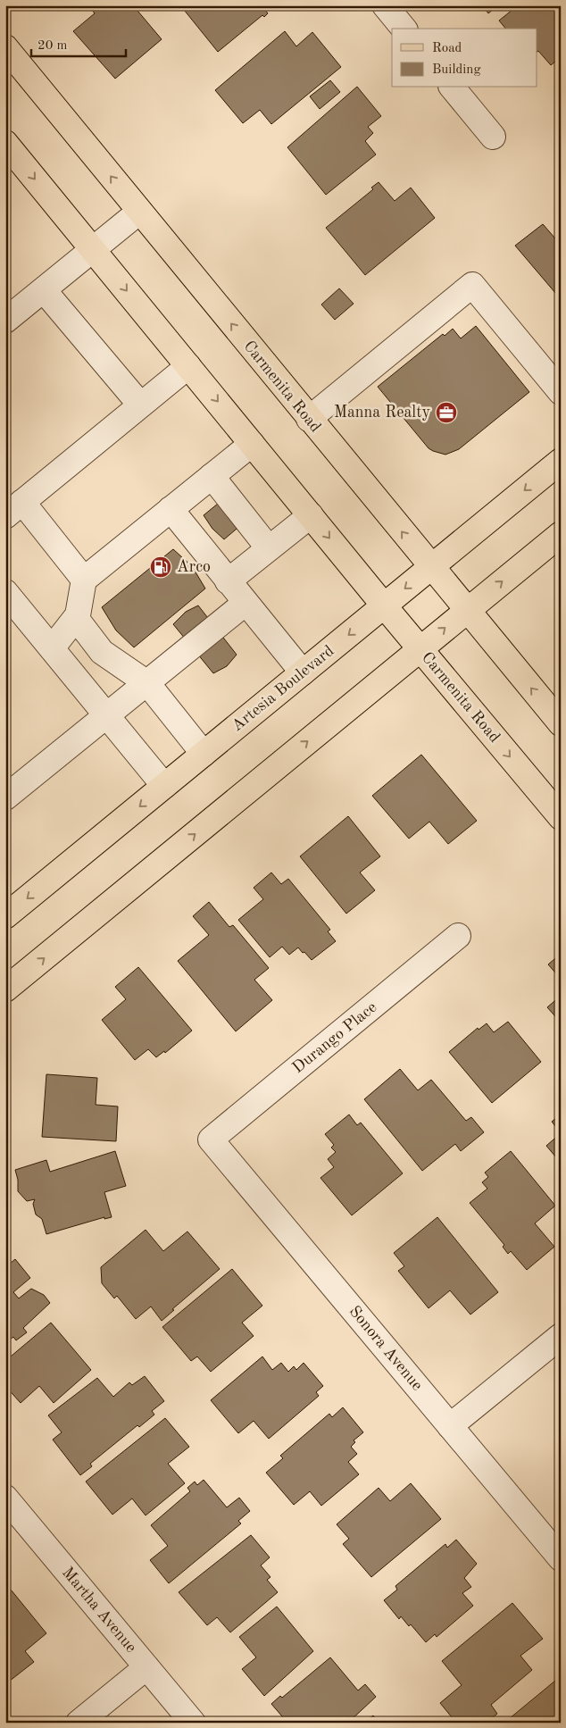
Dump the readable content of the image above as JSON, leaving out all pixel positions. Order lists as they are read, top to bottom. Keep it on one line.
{"streets":{"main road":["Carmenita Road","Artesia Boulevard"],"street":["Durango Place","Sonora Avenue","Martha Avenue"]},"crossings":[["Carmenita Road","Artesia Boulevard"],["Durango Place","Sonora Avenue"]],"places":{"office":["Manna Realty"],"fuel station":["Arco"]},"legend":["Road","Building"],"scale_bar":"20 m"}
